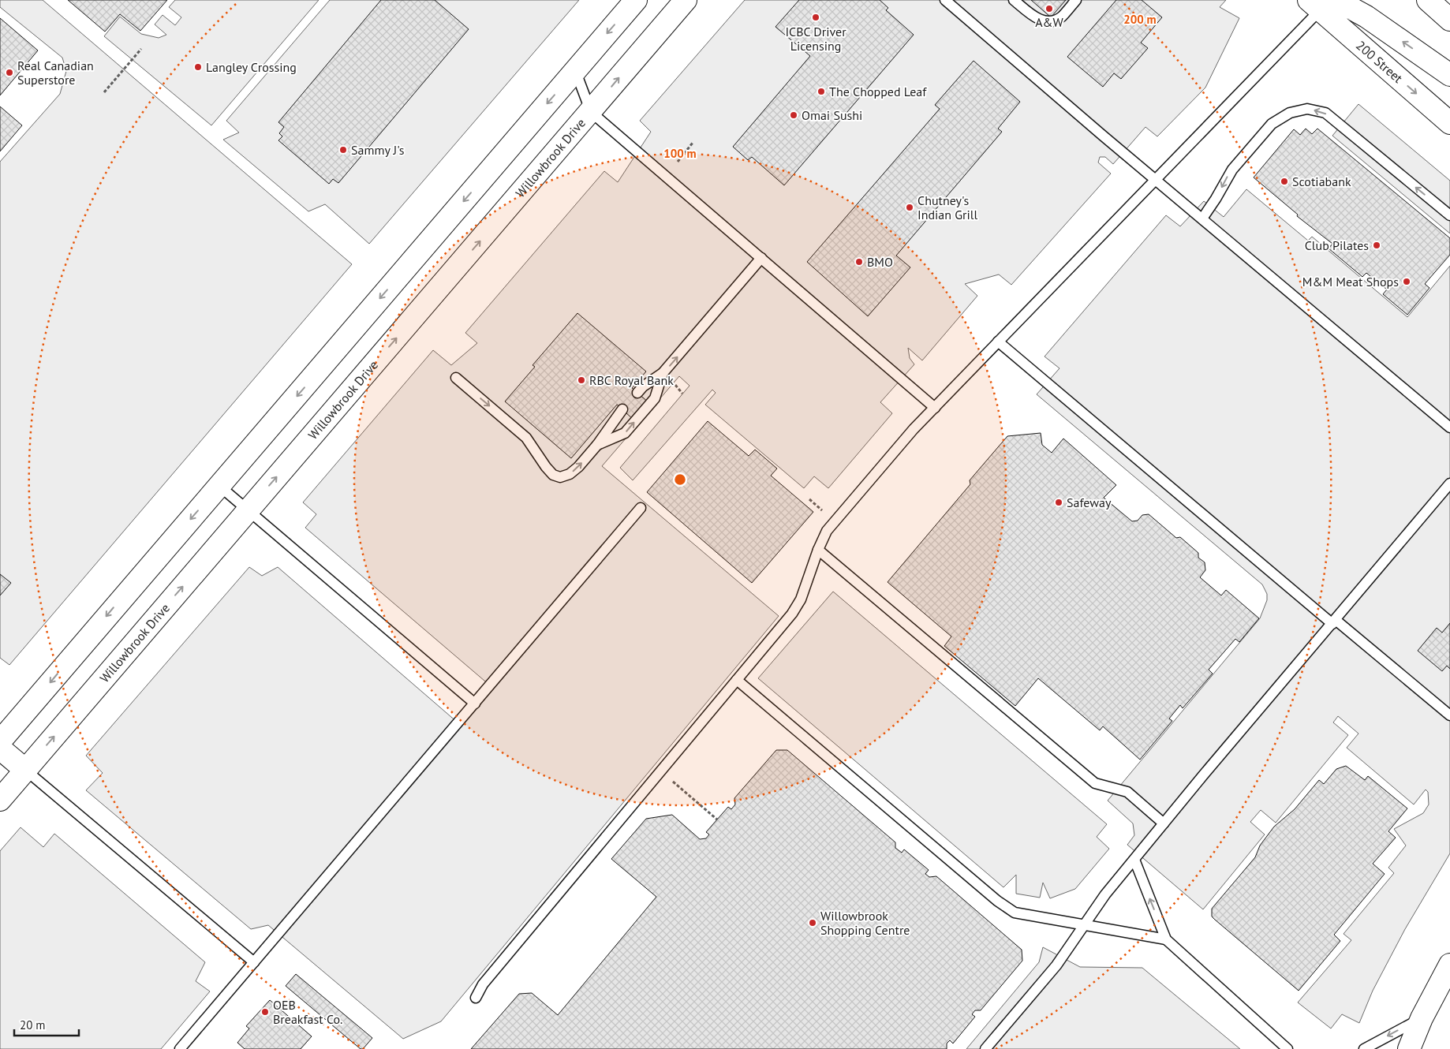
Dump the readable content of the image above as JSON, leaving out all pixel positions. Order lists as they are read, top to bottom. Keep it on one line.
{"streets":{"main road":["200 Street","Willowbrook Drive"]},"places":["A&W","ICBC Driver Licensing","Langley Crossing","Real Canadian Superstore","The Chopped Leaf","Omai Sushi","Sammy J's","Scotiabank","Chutney's Indian Grill","Club Pilates","BMO","M&M Meat Shops","RBC Royal Bank","Safeway","Willowbrook Shopping Centre","OEB Breakfast Co."],"scale_bar":"20 m","rings":["200 m","100 m"]}
